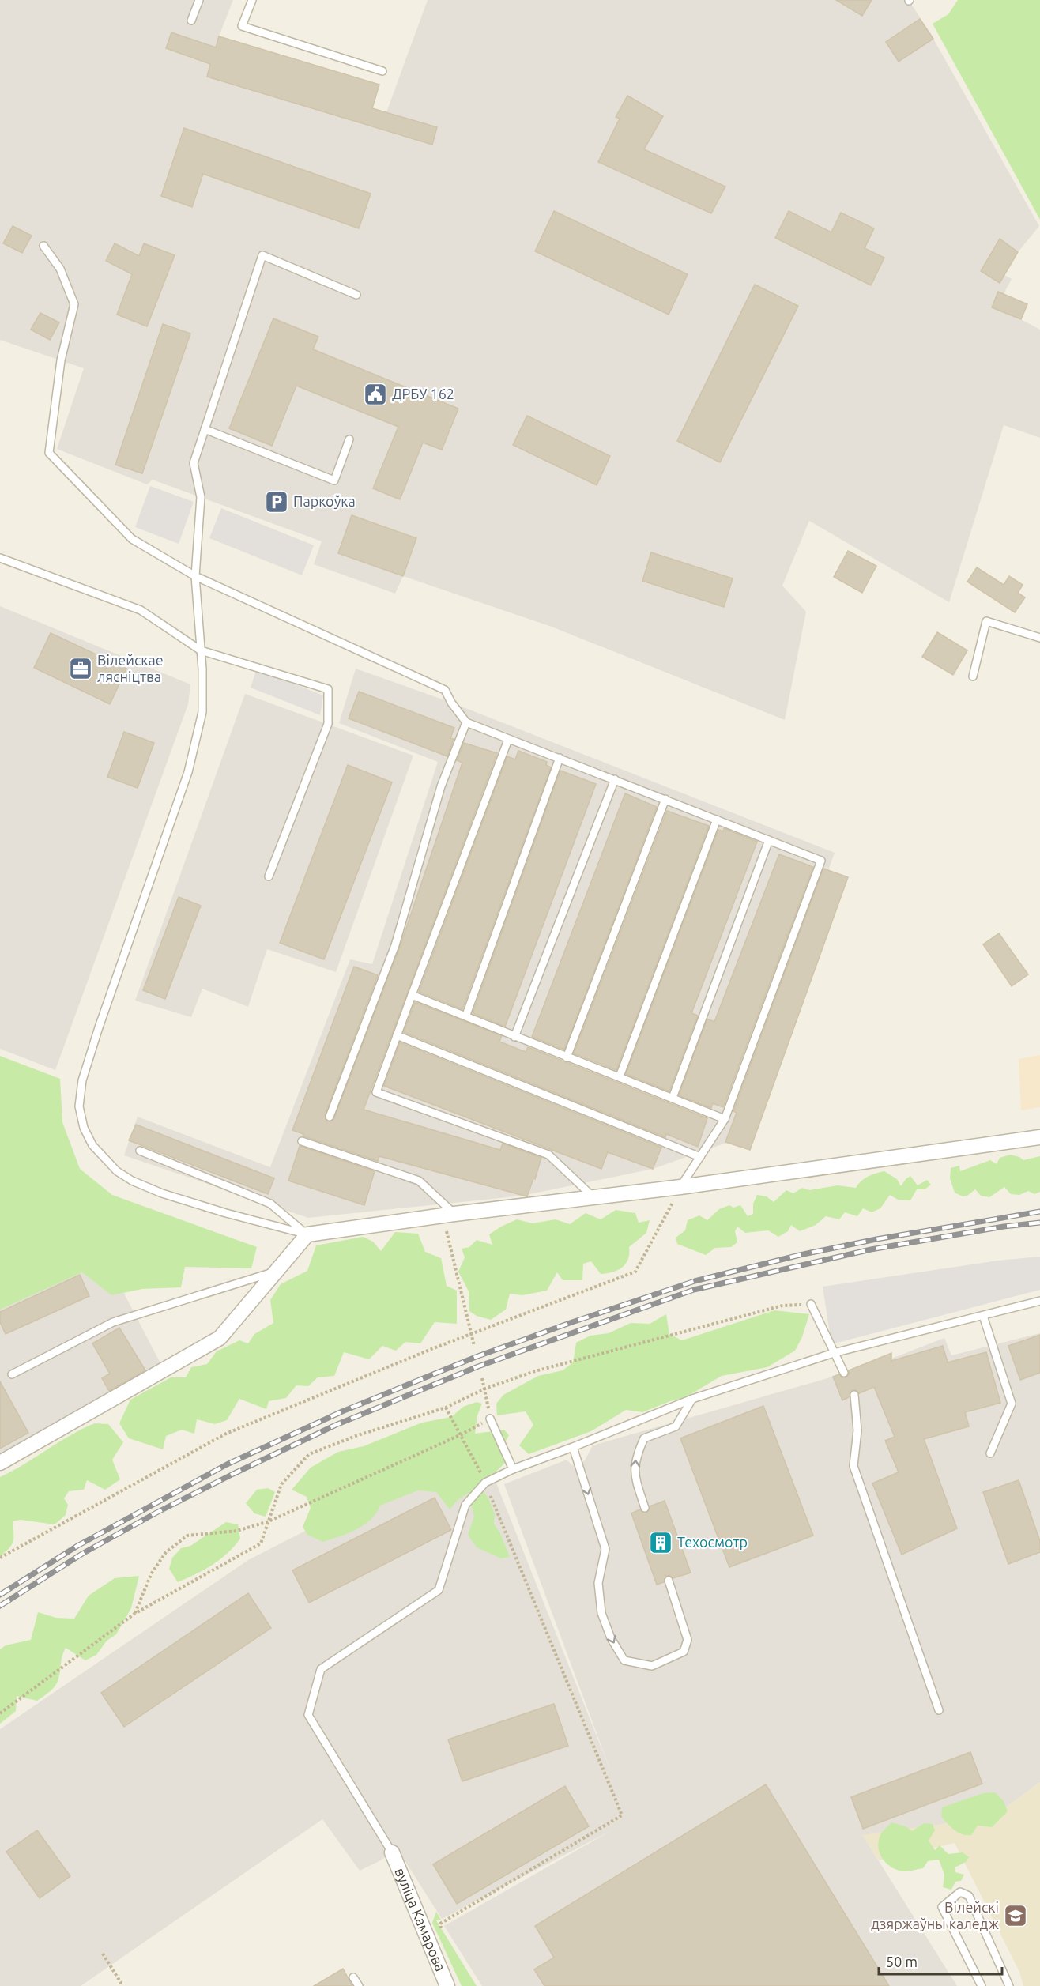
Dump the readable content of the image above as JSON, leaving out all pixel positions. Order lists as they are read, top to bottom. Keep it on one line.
{"streets":{"street":["вуліца Камарова"]},"places":{"public building":["ДРБУ 162"],"parking":["Паркоўка"],"office":["Вілейскае лясніцтва"],"building":["Техосмотр"],"school or university":["Вілейскі дзяржаўны каледж"]},"scale_bar":"50 m"}
